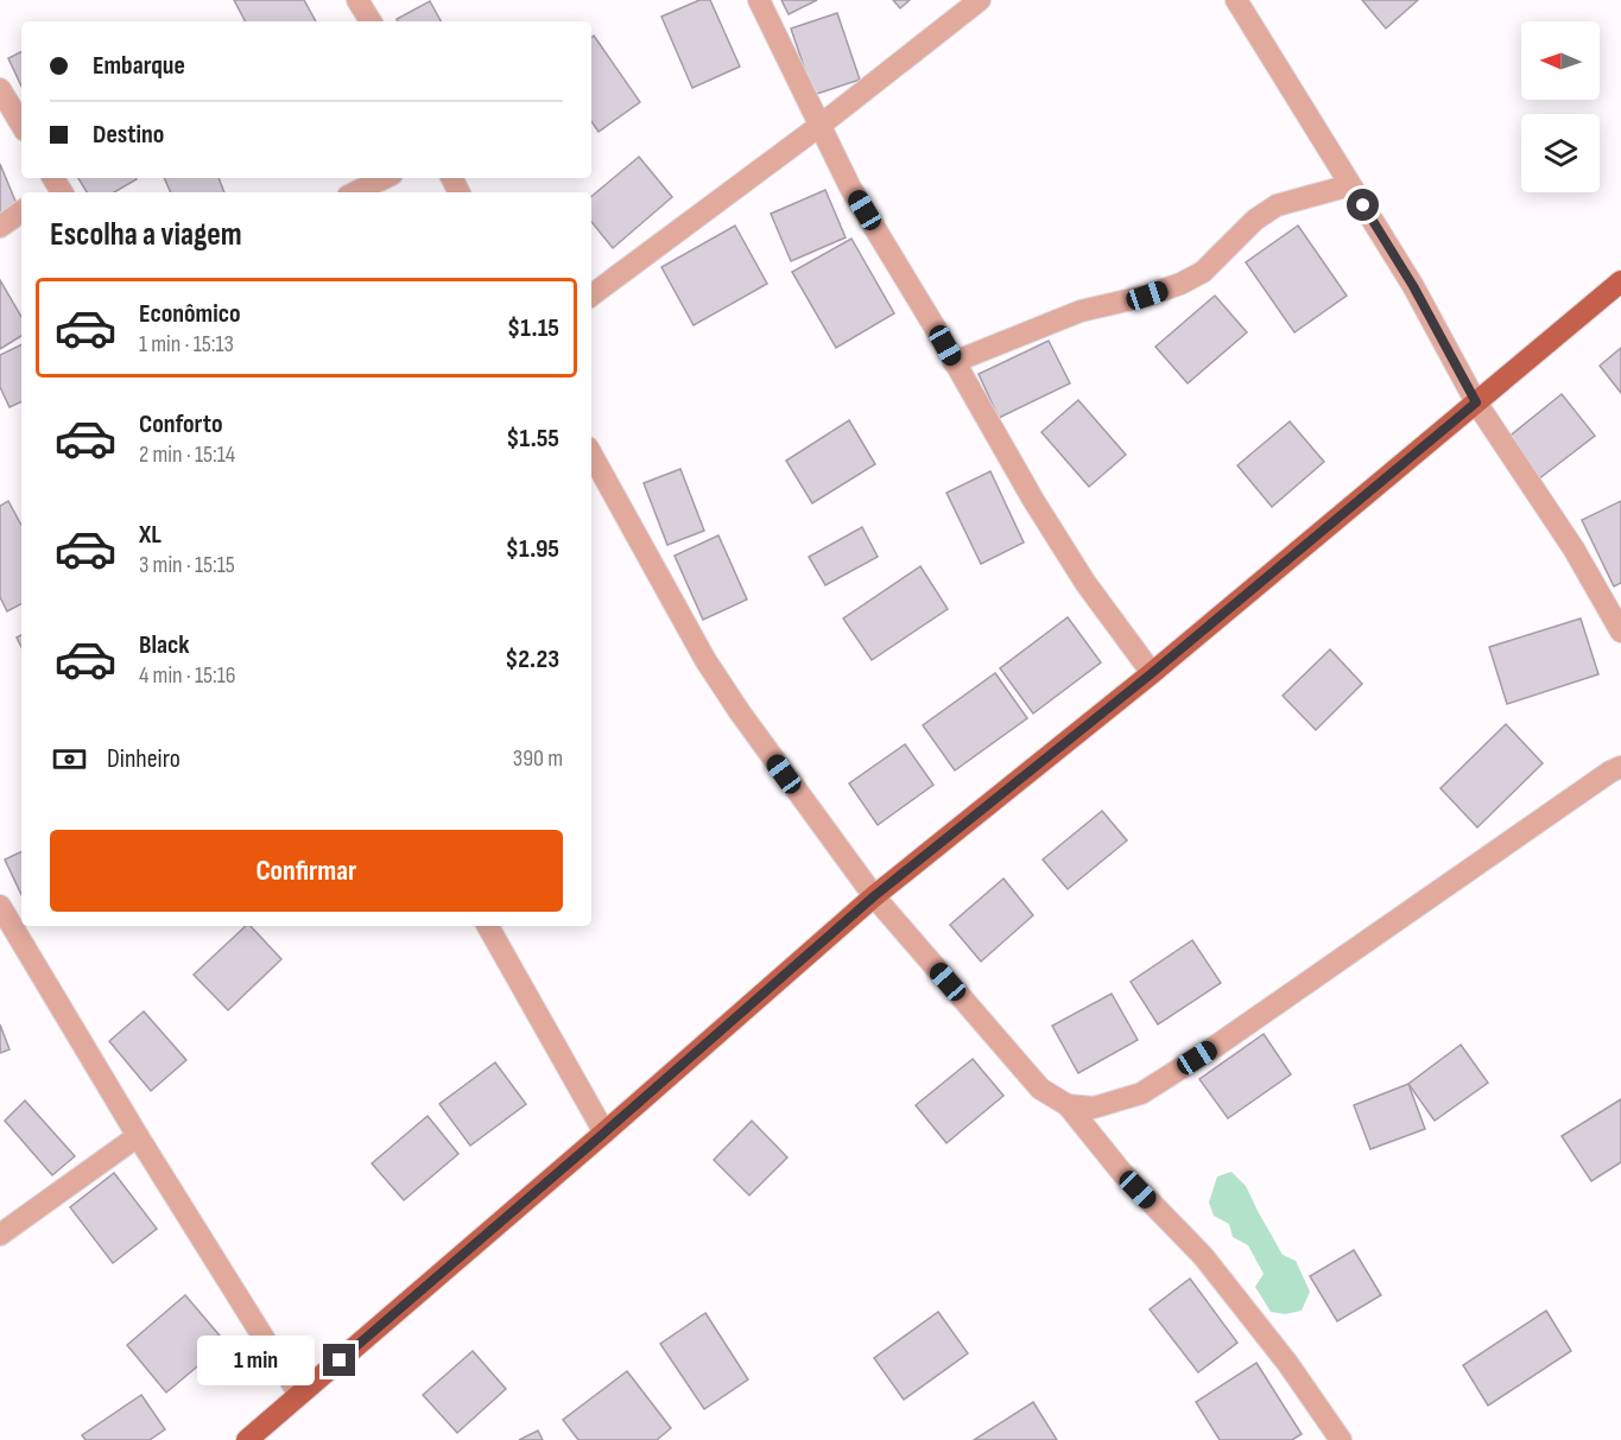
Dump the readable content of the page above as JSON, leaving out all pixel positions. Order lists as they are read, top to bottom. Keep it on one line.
{"north":"left","page":{"banner":["Embarque","Destino"],"heading":"Escolha a viagem","list":[{"name":"Econômico","note":"1 min · 15:13","value":"$1.15"},{"name":"Conforto","note":"2 min · 15:14","value":"$1.55"},{"name":"XL","note":"3 min · 15:15","value":"$1.95"},{"name":"Black","note":"4 min · 15:16","value":"$2.23"}],"pay":["Dinheiro","390 m"],"buttons":"Confirmar","bubble":"1 min"}}
